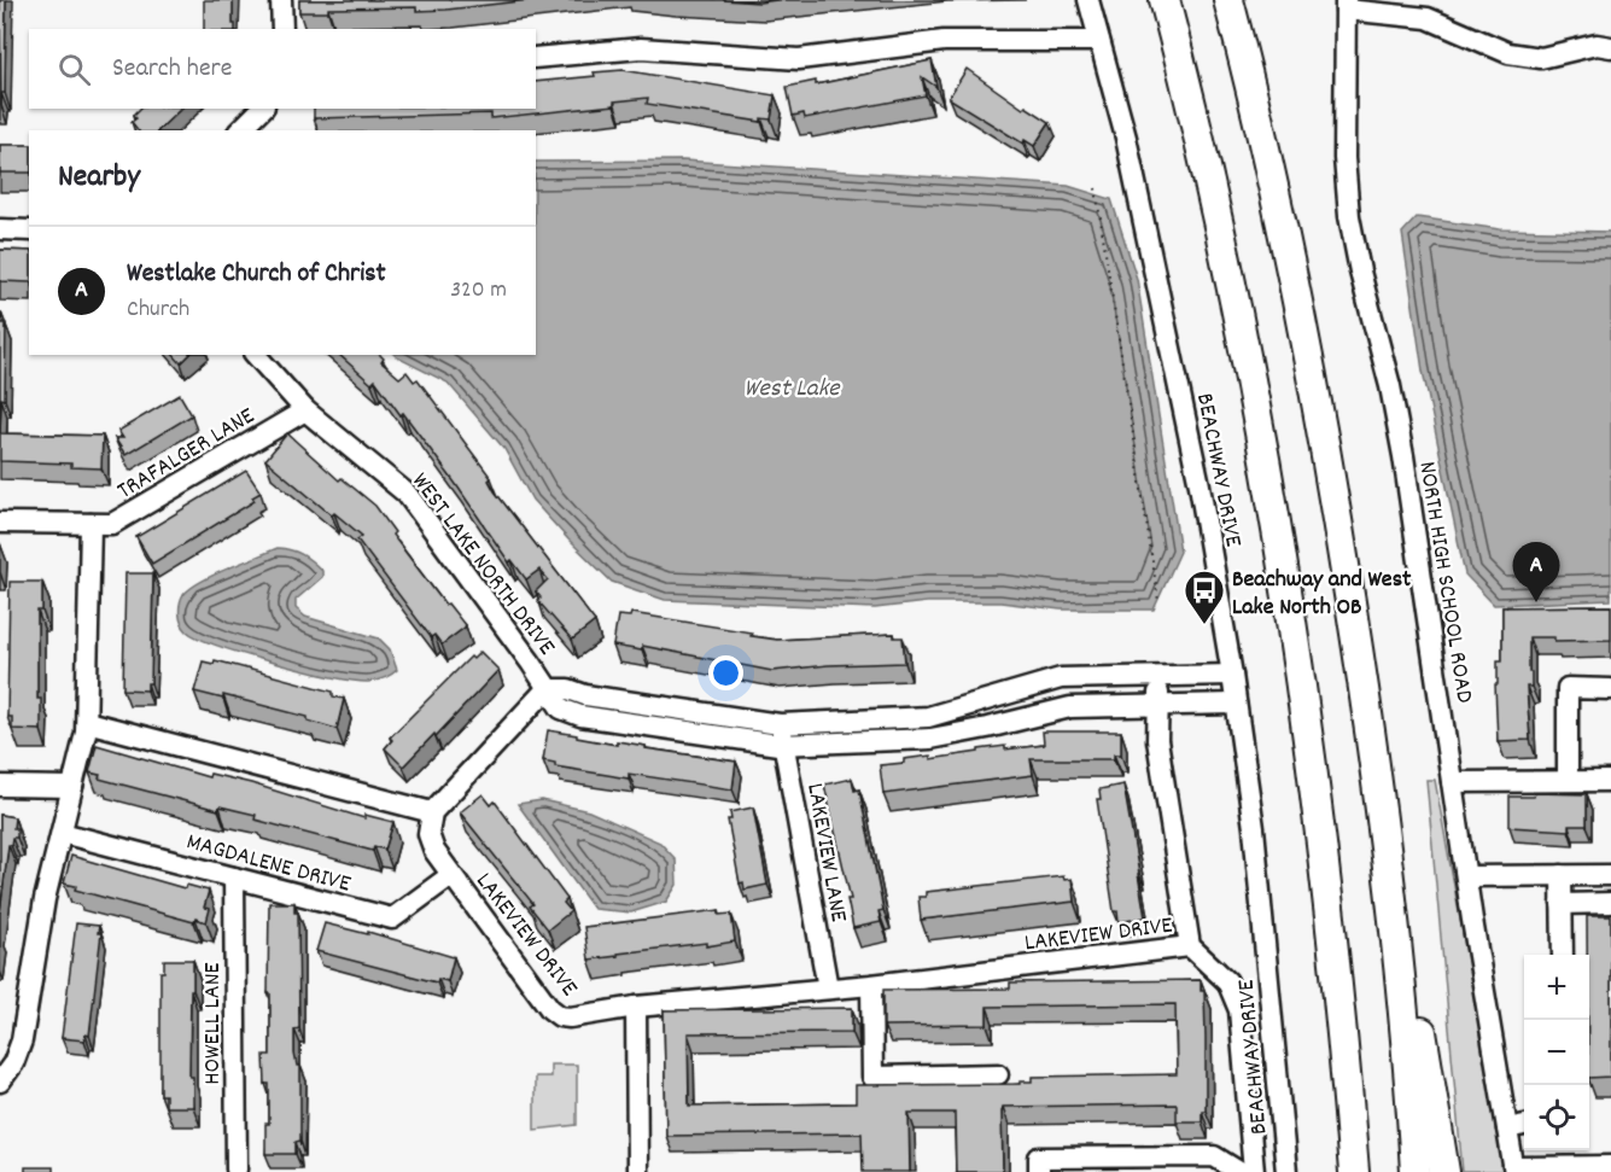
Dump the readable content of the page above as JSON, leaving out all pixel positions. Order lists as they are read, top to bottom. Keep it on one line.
{"streets":{"street":["TRAFALGER LANE","BEACHWAY DRIVE","WEST LAKE NORTH DRIVE","NORTH HIGH SCHOOL ROAD","LAKEVIEW LANE","MAGDALENE DRIVE","LAKEVIEW DRIVE","HOWELL LANE"]},"crossings":[["TRAFALGER LANE","WEST LAKE NORTH DRIVE"],["BEACHWAY DRIVE","WEST LAKE NORTH DRIVE"],["BEACHWAY DRIVE","LAKEVIEW DRIVE"],["WEST LAKE NORTH DRIVE","LAKEVIEW LANE"],["LAKEVIEW LANE","LAKEVIEW DRIVE"],["MAGDALENE DRIVE","LAKEVIEW DRIVE"],["MAGDALENE DRIVE","HOWELL LANE"]],"water":["West Lake"],"places":{"bus stop":["Beachway and West Lake North OB"]},"page":{"search":"Search here","heading":"Nearby","list":[{"mark":"A","name":"Westlake Church of Christ","note":"Church","value":"320 m"}],"pins":"A","map_buttons":["+","−"]}}
